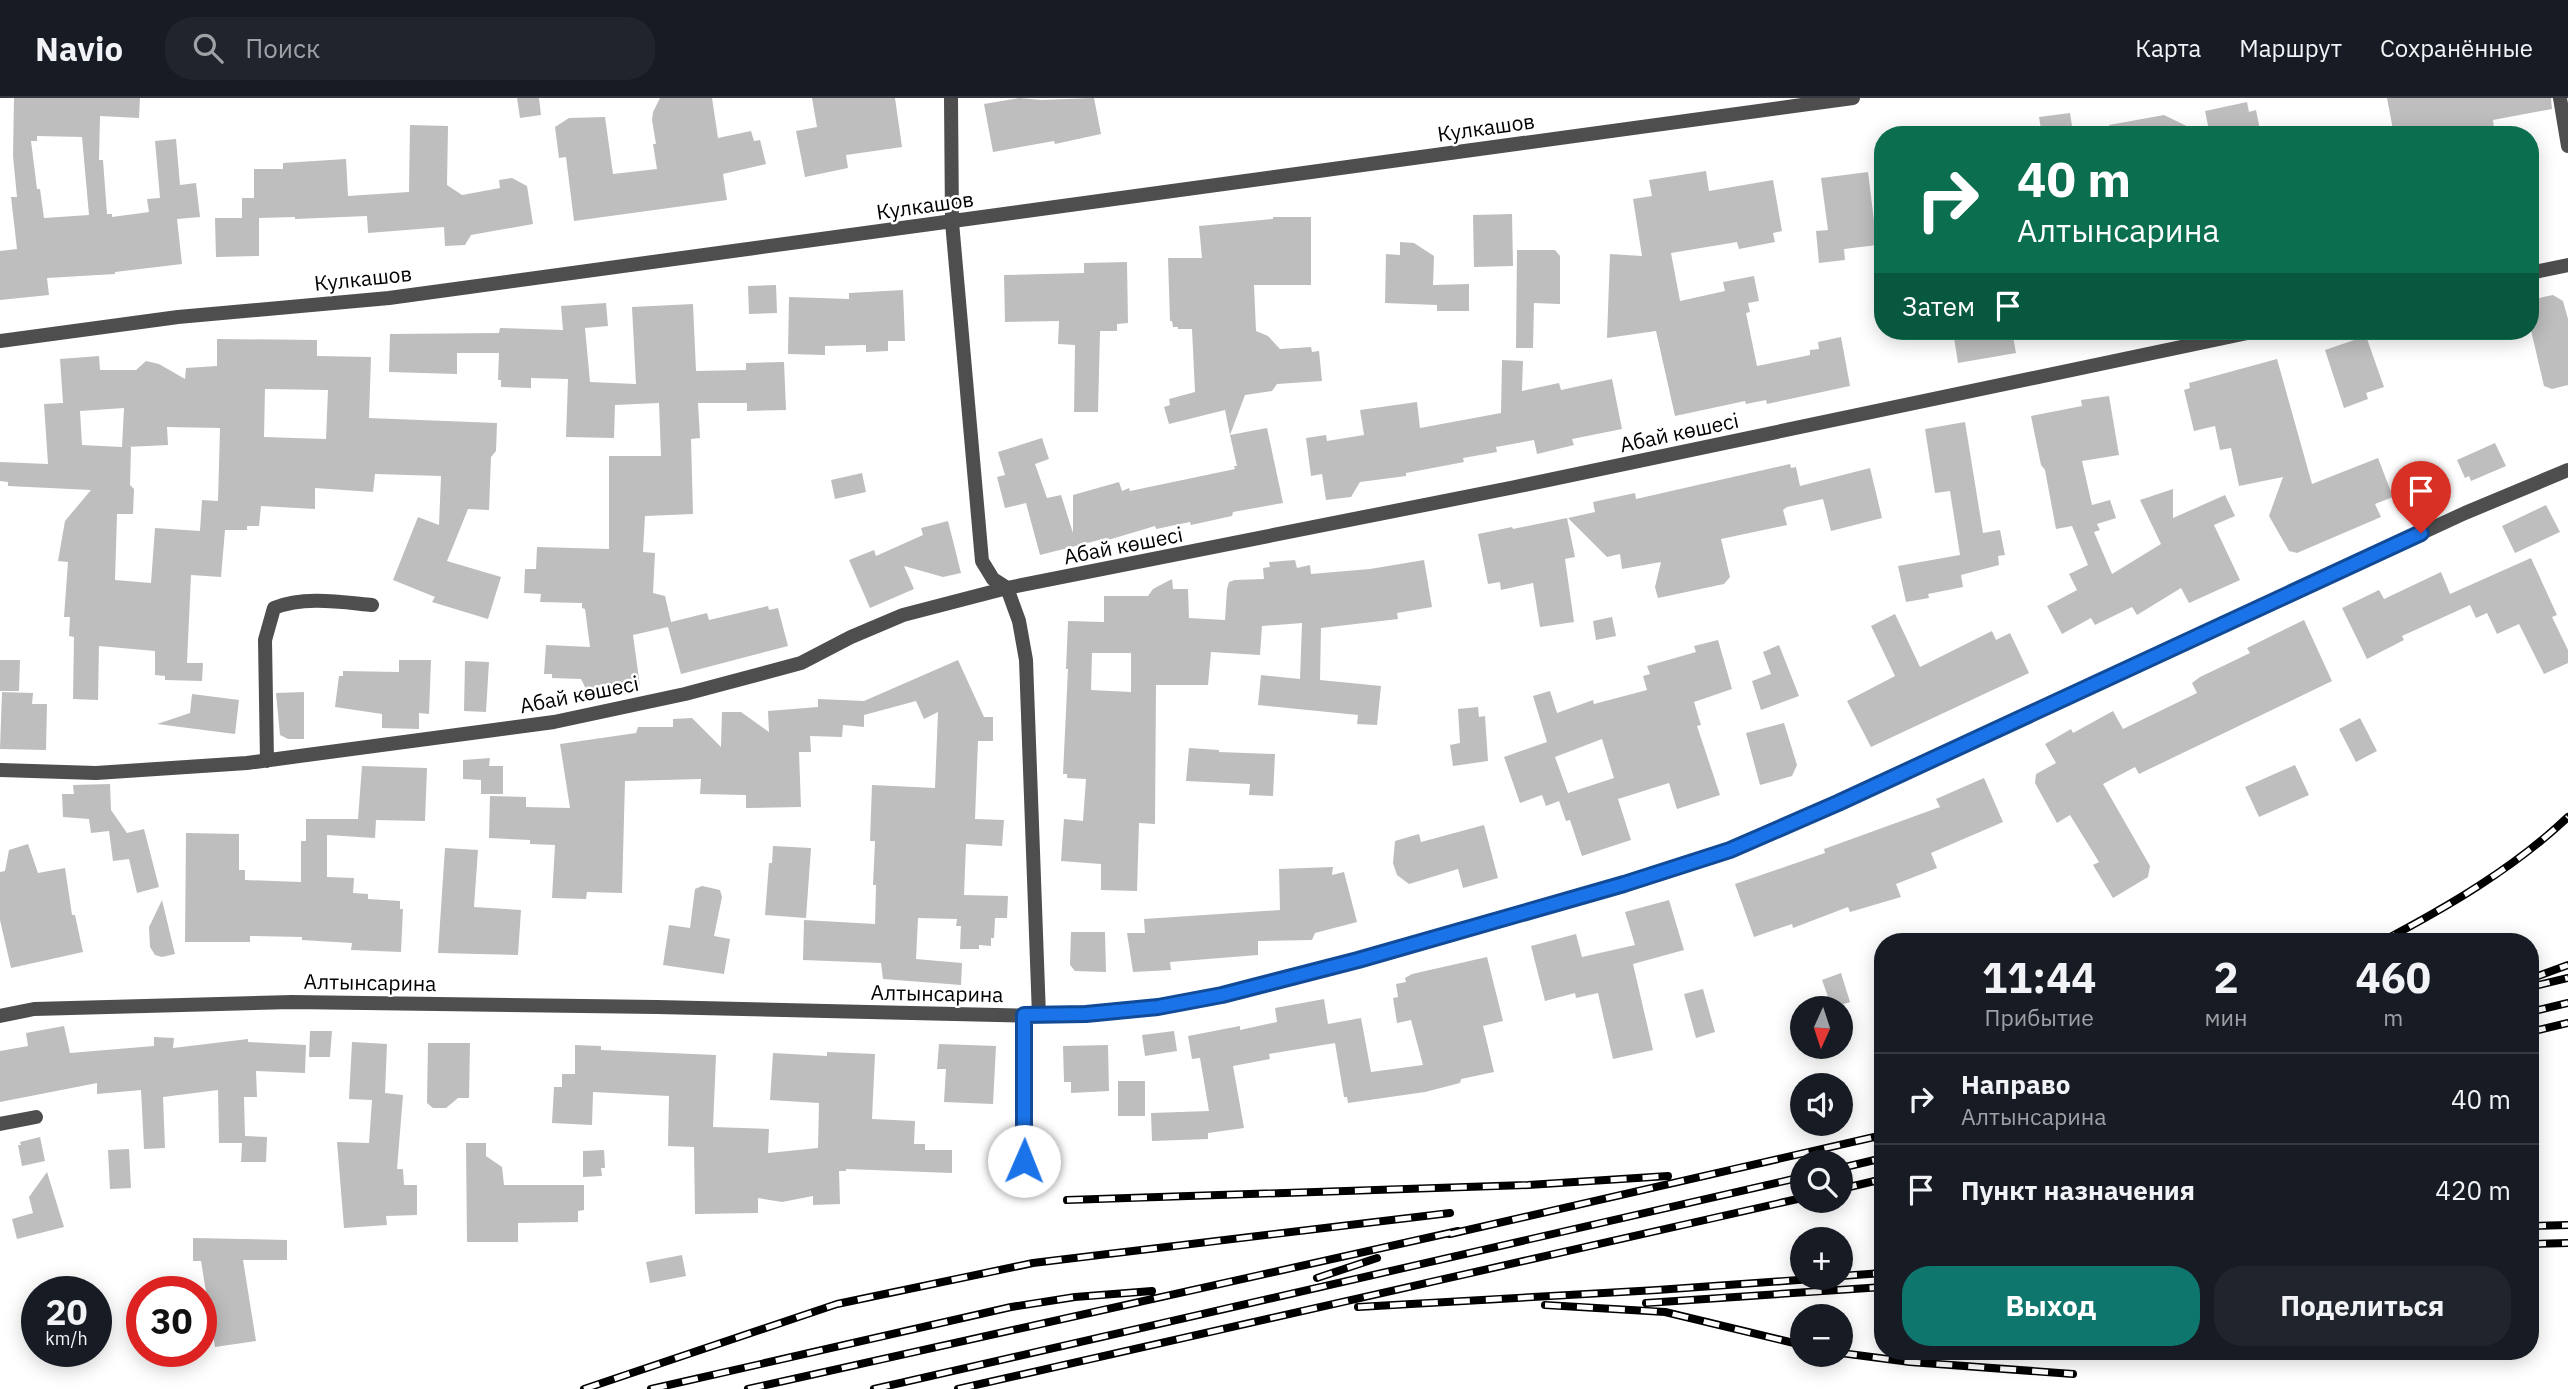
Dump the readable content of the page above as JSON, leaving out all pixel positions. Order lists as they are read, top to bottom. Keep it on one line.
{"streets":{"street":["Кулкашов","Абай көшесі","Алтынсарина"]},"north":"bottom","page":{"header":"Navio","search":"Поиск","nav":["Карта","Маршрут","Сохранённые"],"turn":["40 m","Алтынсарина"],"then":"Затем","eta":["11:44","Прибытие","2","мин","460","m"],"map_buttons":["+","−"],"list":[{"name":"Направо","note":"Алтынсарина","value":"40 m"},{"name":"Пункт назначения","value":"420 m"}],"buttons":["Выход","Поделиться"],"speed":"20 km/h","limit":"30"}}
